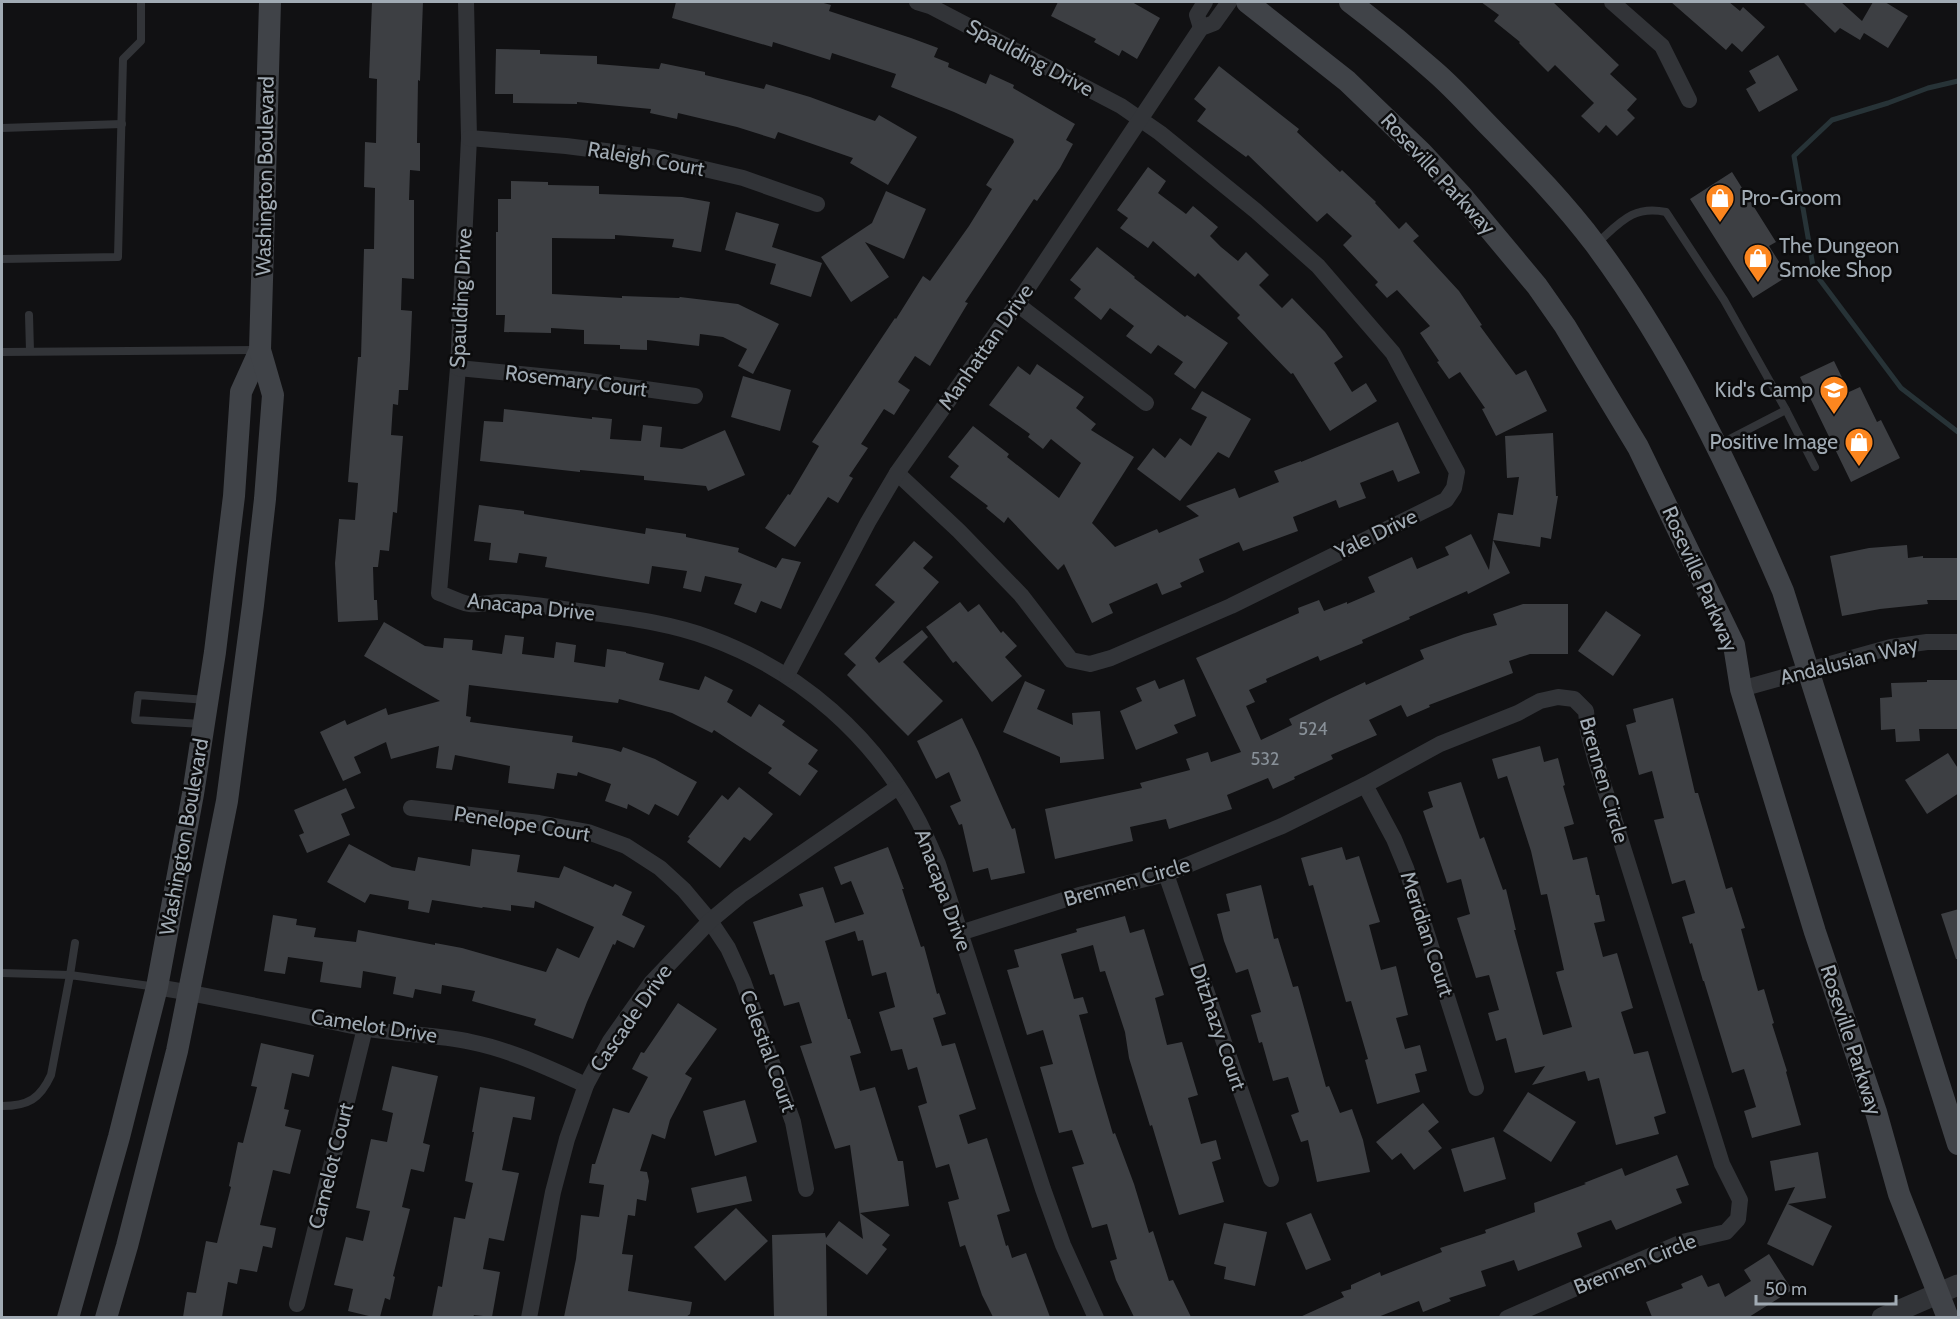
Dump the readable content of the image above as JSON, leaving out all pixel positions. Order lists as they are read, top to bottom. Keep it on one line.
{"streets":{"main road":["Roseville Parkway","Washington Boulevard"],"street":["Spaulding Drive","Raleigh Court","Manhattan Drive","Rosemary Court","Yale Drive","Anacapa Drive","Andalusian Way","Brennen Circle","Penelope Court","Meridian Court","Cascade Drive","Camelot Drive","Ditzhazy Court","Celestial Court","Camelot Court"]},"crossings":[["Spaulding Drive","Raleigh Court"],["Spaulding Drive","Manhattan Drive"],["Spaulding Drive","Rosemary Court"],["Spaulding Drive","Yale Drive"],["Spaulding Drive","Anacapa Drive"],["Roseville Parkway","Andalusian Way"],["Washington Boulevard","Camelot Drive"],["Manhattan Drive","Yale Drive"],["Manhattan Drive","Anacapa Drive"],["Anacapa Drive","Brennen Circle"],["Anacapa Drive","Cascade Drive"],["Brennen Circle","Meridian Court"],["Brennen Circle","Ditzhazy Court"],["Penelope Court","Cascade Drive"],["Penelope Court","Celestial Court"],["Cascade Drive","Camelot Drive"],["Cascade Drive","Celestial Court"],["Camelot Drive","Camelot Court"]],"places":{"shop":["Pro-Groom","The Dungeon Smoke Shop","Positive Image"],"school or university":["Kid's Camp"]},"house_numbers":["524","532"],"scale_bar":"50 m"}
